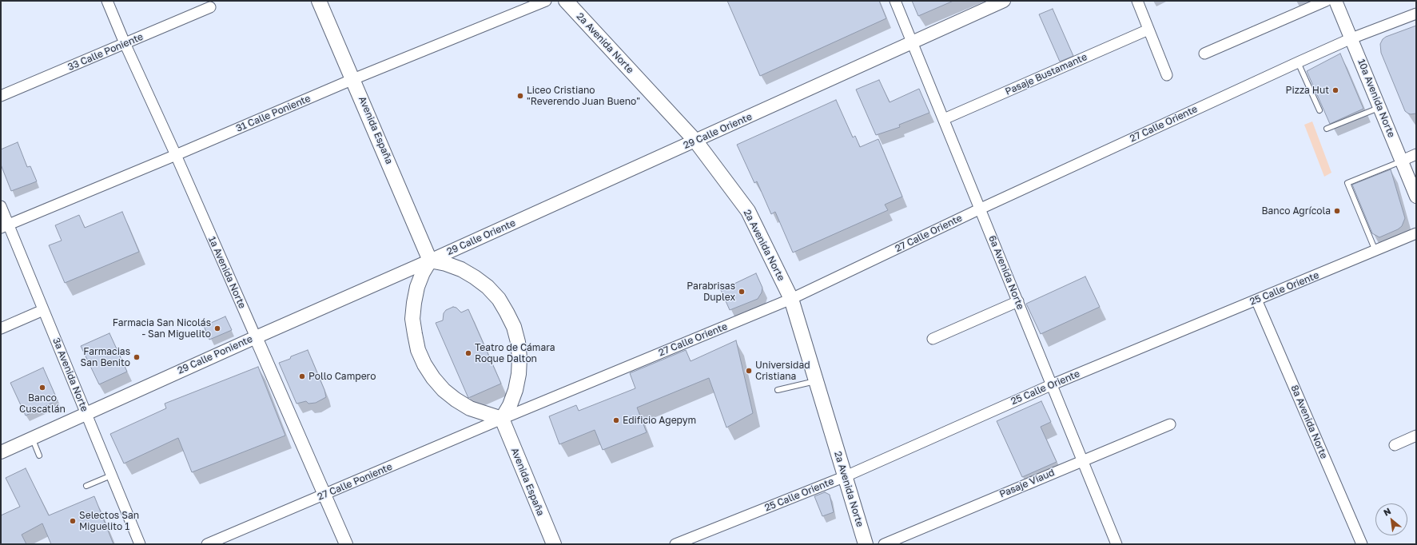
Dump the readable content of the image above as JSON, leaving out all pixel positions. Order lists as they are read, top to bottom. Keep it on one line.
{"streets":{"main road":["2a Avenida Norte","Avenida España"],"street":["33 Calle Poniente","Pasaje Bustamante","10a Avenida Norte","31 Calle Poniente","27 Calle Oriente","29 Calle Oriente","1a Avenida Norte","6a Avenida Norte","25 Calle Oriente","29 Calle Poniente","3a Avenida Norte","8a Avenida Norte","27 Calle Poniente","Pasaje Viaud"]},"crossings":[["2a Avenida Norte","27 Calle Oriente"],["2a Avenida Norte","29 Calle Oriente"],["2a Avenida Norte","25 Calle Oriente"],["33 Calle Poniente","1a Avenida Norte"],["Pasaje Bustamante","6a Avenida Norte"],["10a Avenida Norte","27 Calle Oriente"],["31 Calle Poniente","Avenida España"],["31 Calle Poniente","1a Avenida Norte"],["31 Calle Poniente","3a Avenida Norte"],["27 Calle Oriente","Avenida España"],["27 Calle Oriente","6a Avenida Norte"],["27 Calle Oriente","27 Calle Poniente"],["Avenida España","29 Calle Oriente"],["Avenida España","29 Calle Poniente"],["Avenida España","27 Calle Poniente"],["29 Calle Oriente","6a Avenida Norte"],["29 Calle Oriente","29 Calle Poniente"],["1a Avenida Norte","29 Calle Poniente"],["1a Avenida Norte","27 Calle Poniente"],["6a Avenida Norte","25 Calle Oriente"],["6a Avenida Norte","Pasaje Viaud"],["25 Calle Oriente","8a Avenida Norte"],["29 Calle Poniente","3a Avenida Norte"]],"places":["Pizza Hut","Liceo Cristiano \"Reverendo Juan Bueno\"","Banco Agrícola","Parabrisas Duplex","Farmacia San Nicolás - San Miguelito","Teatro de Cámara Roque Dalton","Farmacias San Benito","Universidad Cristiana","Pollo Campero","Banco Cuscatlán","Edificio Agepym","Selectos San Miguelito 1"],"north":"top left"}
